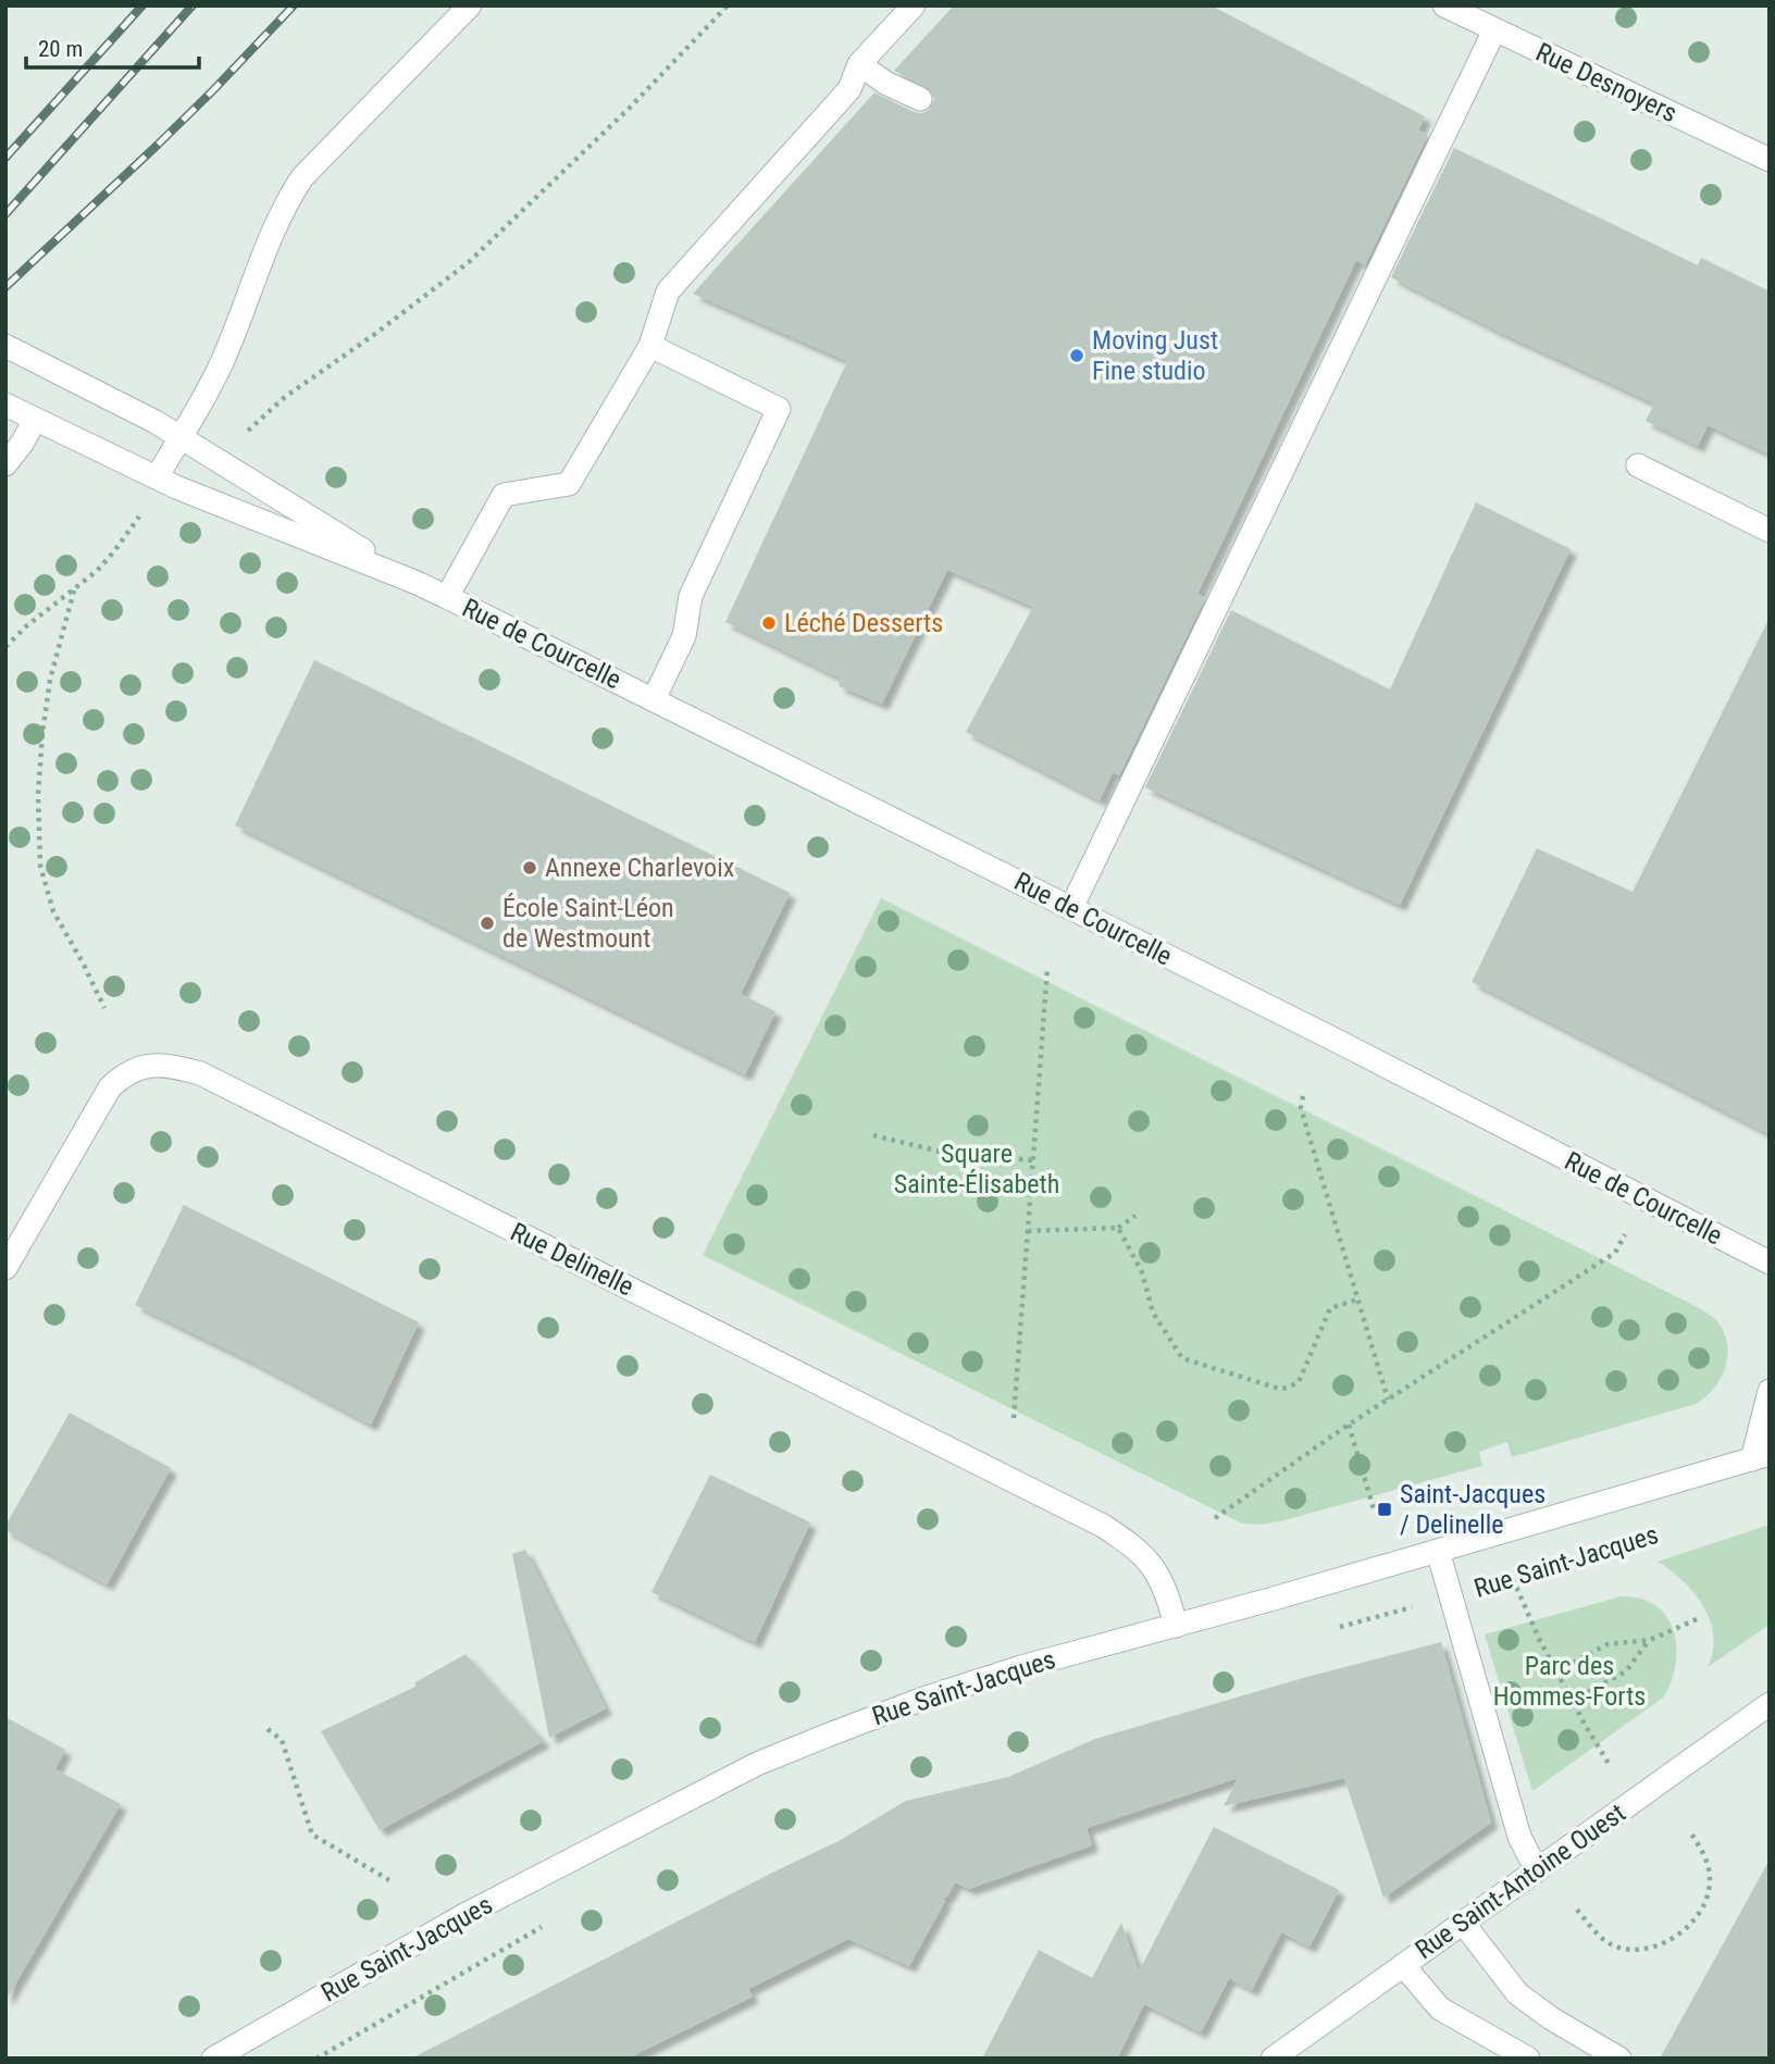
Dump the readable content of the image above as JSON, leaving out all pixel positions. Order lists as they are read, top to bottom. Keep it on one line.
{"streets":{"street":["Rue Desnoyers","Rue de Courcelle","Rue Delinelle","Rue Saint-Jacques","Rue Saint-Antoine Ouest"]},"crossings":[["Rue Delinelle","Rue Saint-Jacques"]],"parks":["Square Sainte-Élisabeth","Parc des Hommes-Forts"],"places":{"other":["Moving Just Fine studio","Léché Desserts","Annexe Charlevoix","École Saint-Léon de Westmount"],"transit":["Saint-Jacques / Delinelle"]},"scale_bar":"20 m"}
